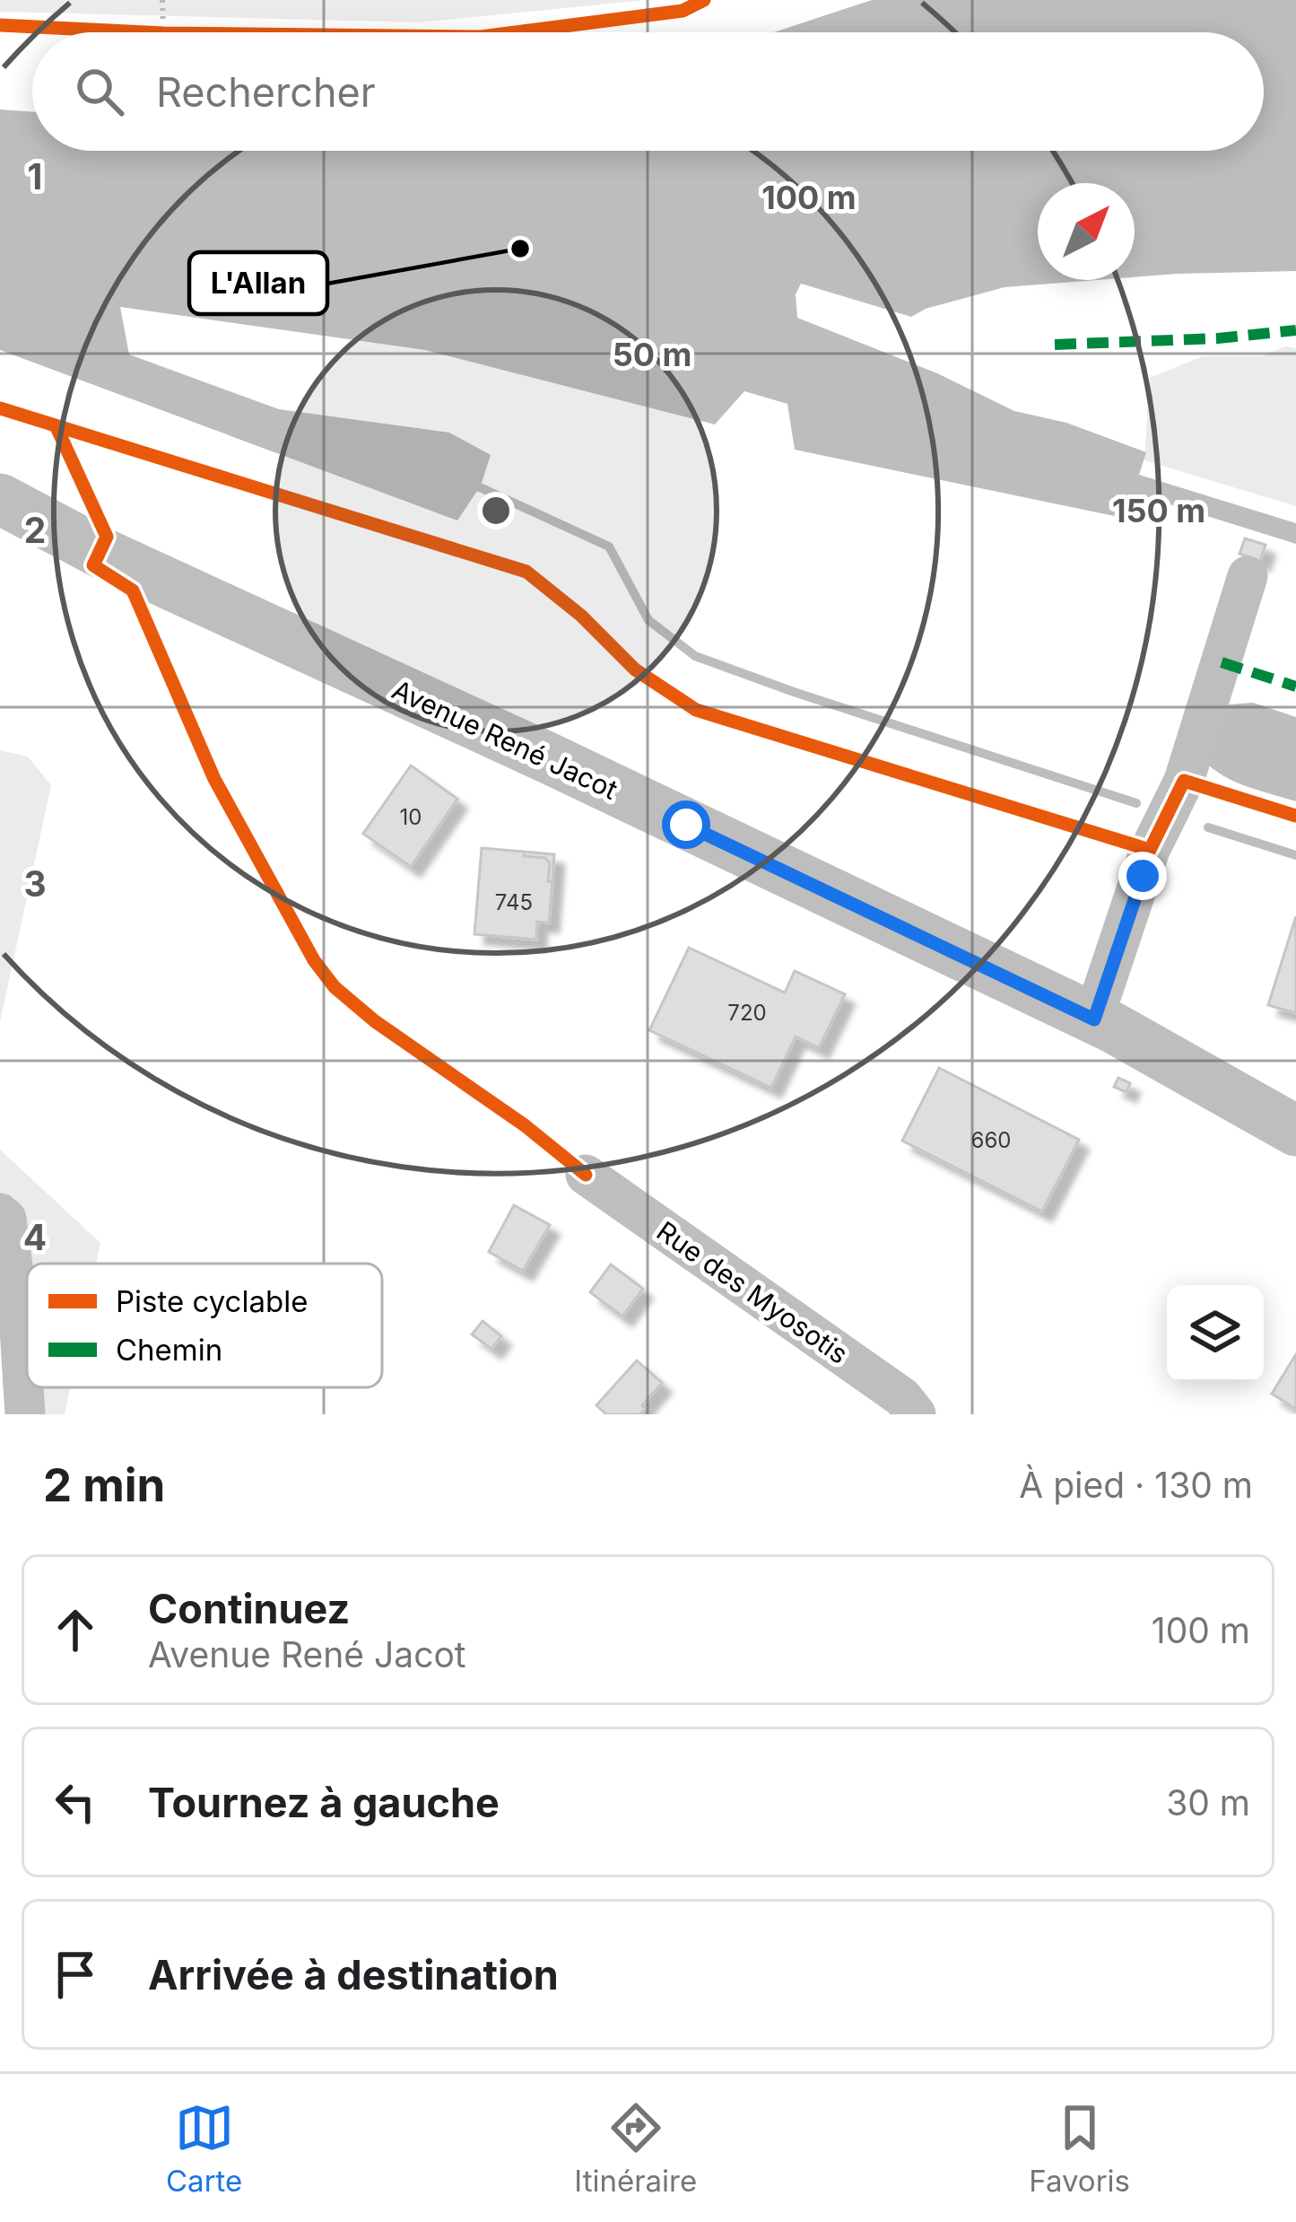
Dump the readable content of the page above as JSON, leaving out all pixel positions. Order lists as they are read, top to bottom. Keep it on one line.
{"streets":{"main road":["Avenue René Jacot"],"street":["Rue des Myosotis"]},"places":["L'Allan"],"house_numbers":["10","745","720","660"],"legend":["Piste cyclable","Chemin"],"north":"top right","page":{"search":"Rechercher","heading":["2 min","À pied · 130 m"],"list":[["Continuez","Avenue René Jacot","100 m"],["Tournez à gauche","30 m"],"Arrivée à destination"],"nav":["Carte","Itinéraire","Favoris"]},"grid":{"rows":["1","2","3","4"]},"rings":["100 m","50 m","150 m"]}
